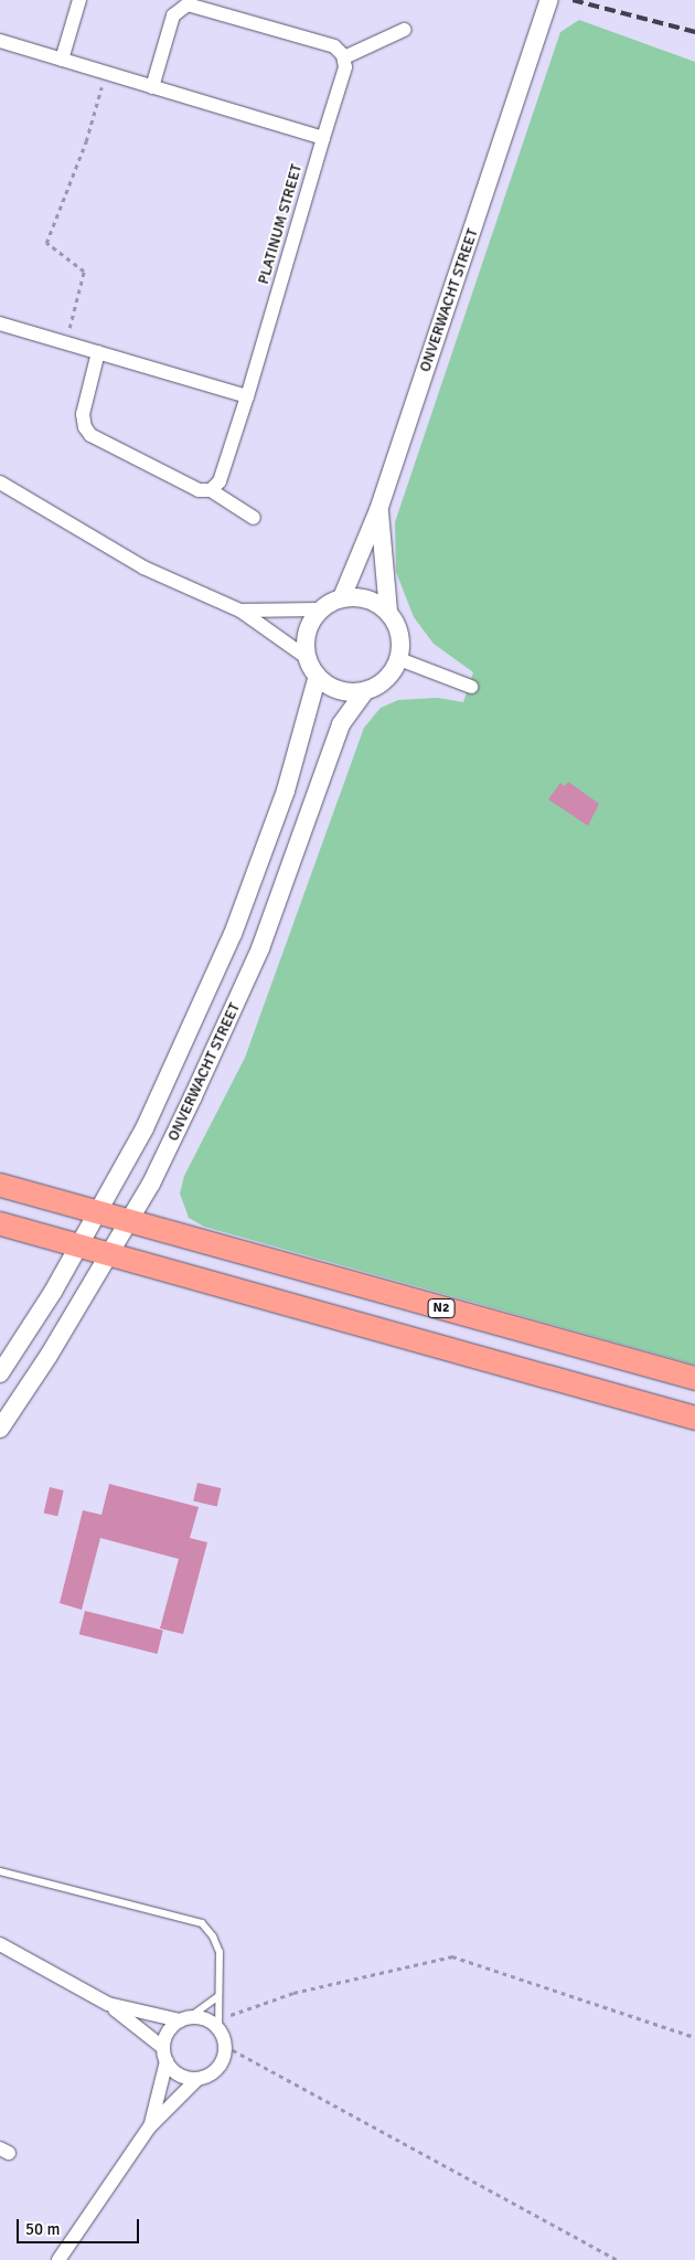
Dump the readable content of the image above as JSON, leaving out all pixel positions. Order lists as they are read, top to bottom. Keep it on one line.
{"streets":{"highway":["N2"],"street":["PLATINUM STREET","ONVERWACHT STREET"]},"crossings":[["ONVERWACHT STREET","N2"]],"scale_bar":"50 m"}
